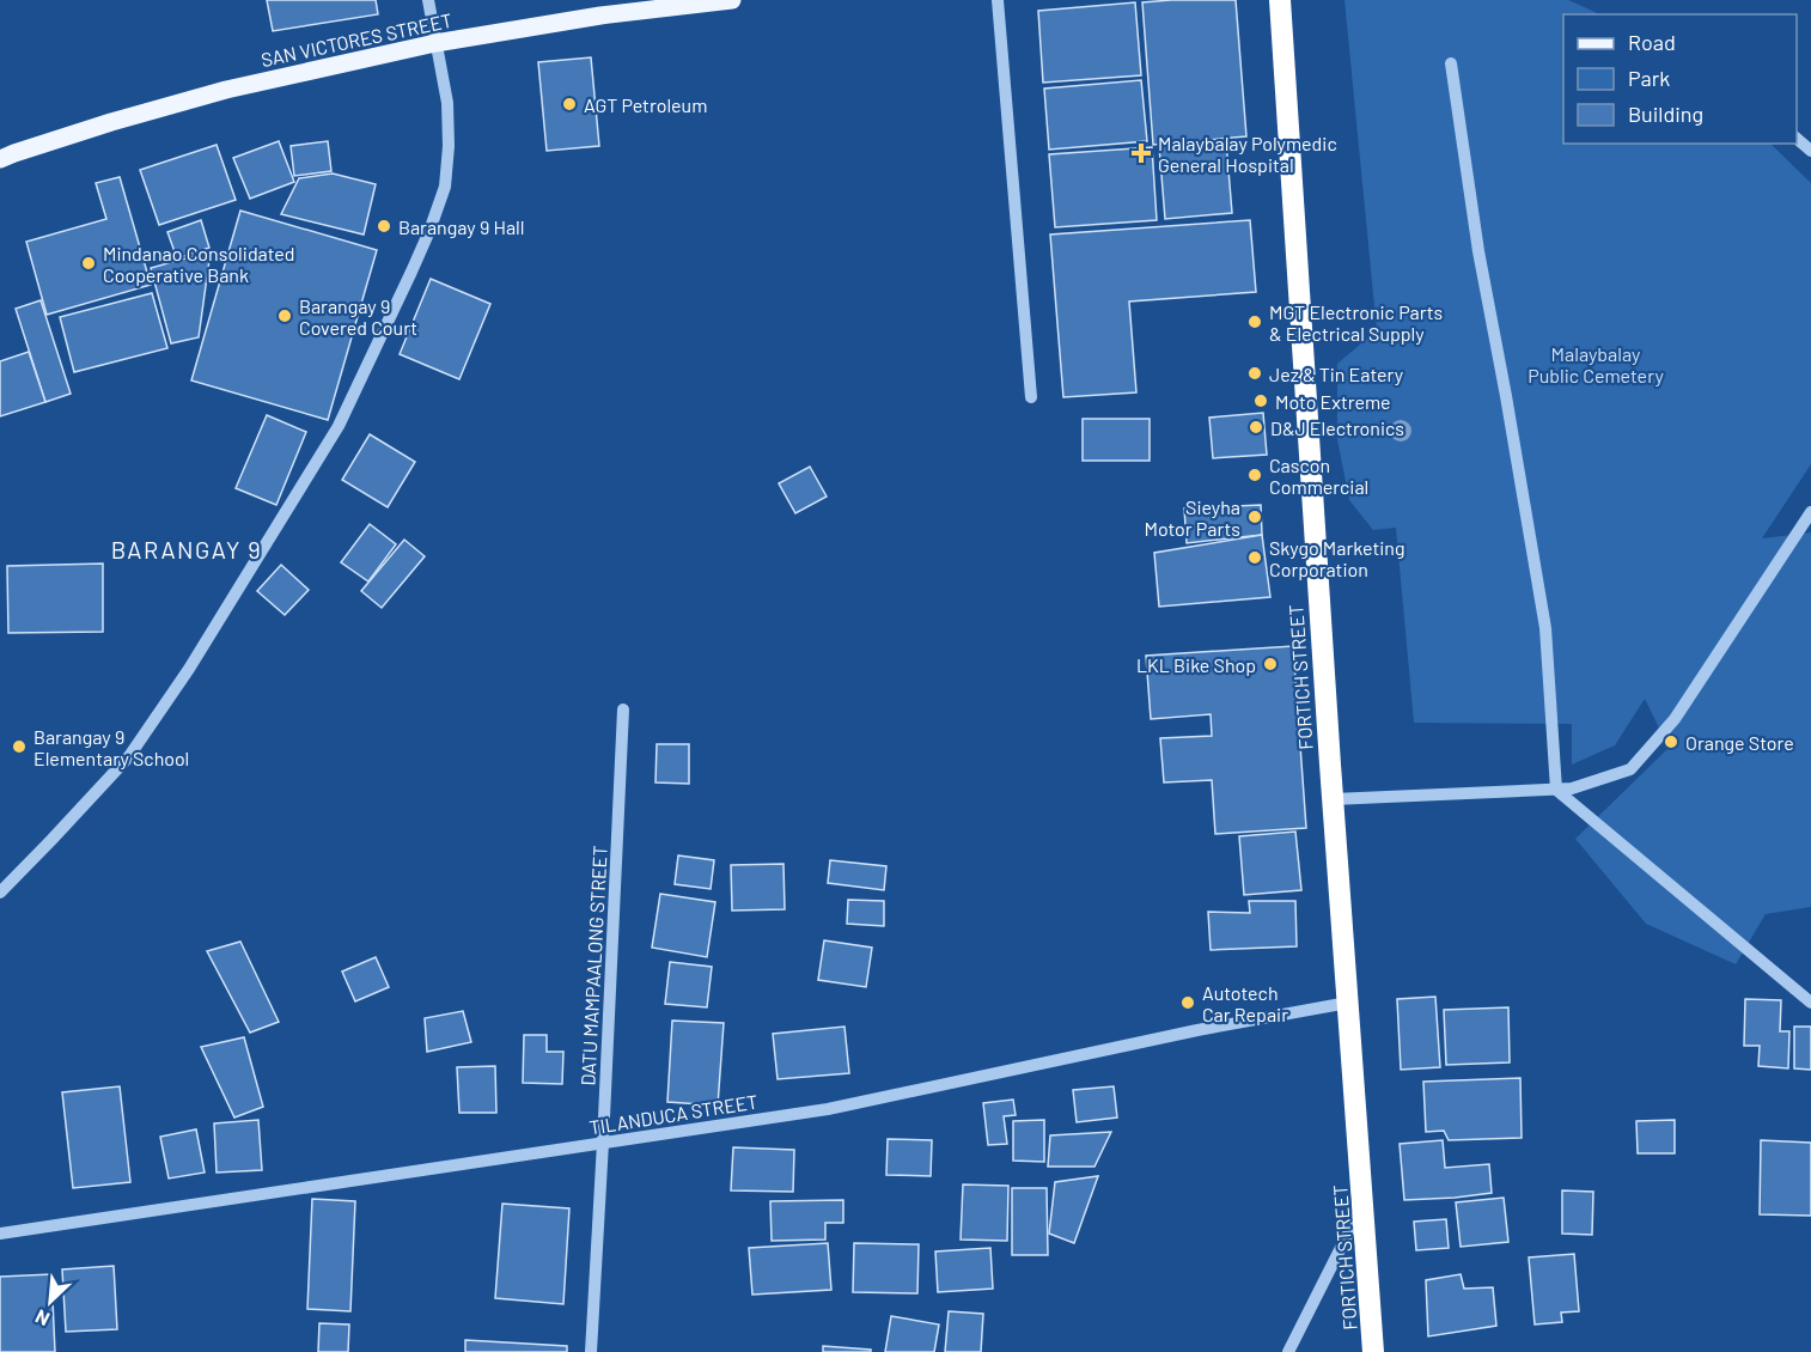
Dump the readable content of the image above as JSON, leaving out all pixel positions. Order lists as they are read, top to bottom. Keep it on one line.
{"streets":{"highway":["FORTICH STREET"],"main road":["SAN VICTORES STREET"],"street":["DATU MAMPAALONG STREET","TILANDUCA STREET"]},"crossings":[["FORTICH STREET","TILANDUCA STREET"],["DATU MAMPAALONG STREET","TILANDUCA STREET"]],"districts":["BARANGAY 9"],"parks":["Malaybalay Public Cemetery"],"places":{"other":["AGT Petroleum","Barangay 9 Hall","Mindanao Consolidated Cooperative Bank","Barangay 9 Covered Court","MGT Electronic Parts & Electrical Supply","Jez & Tin Eatery","Moto Extreme","D&J Electronics","Cascon Commercial","Sieyha Motor Parts","Skygo Marketing Corporation","LKL Bike Shop","Orange Store","Barangay 9 Elementary School","Autotech Car Repair"],"health":["Malaybalay Polymedic General Hospital"]},"legend":["Road","Park","Building"],"north":"bottom left"}
